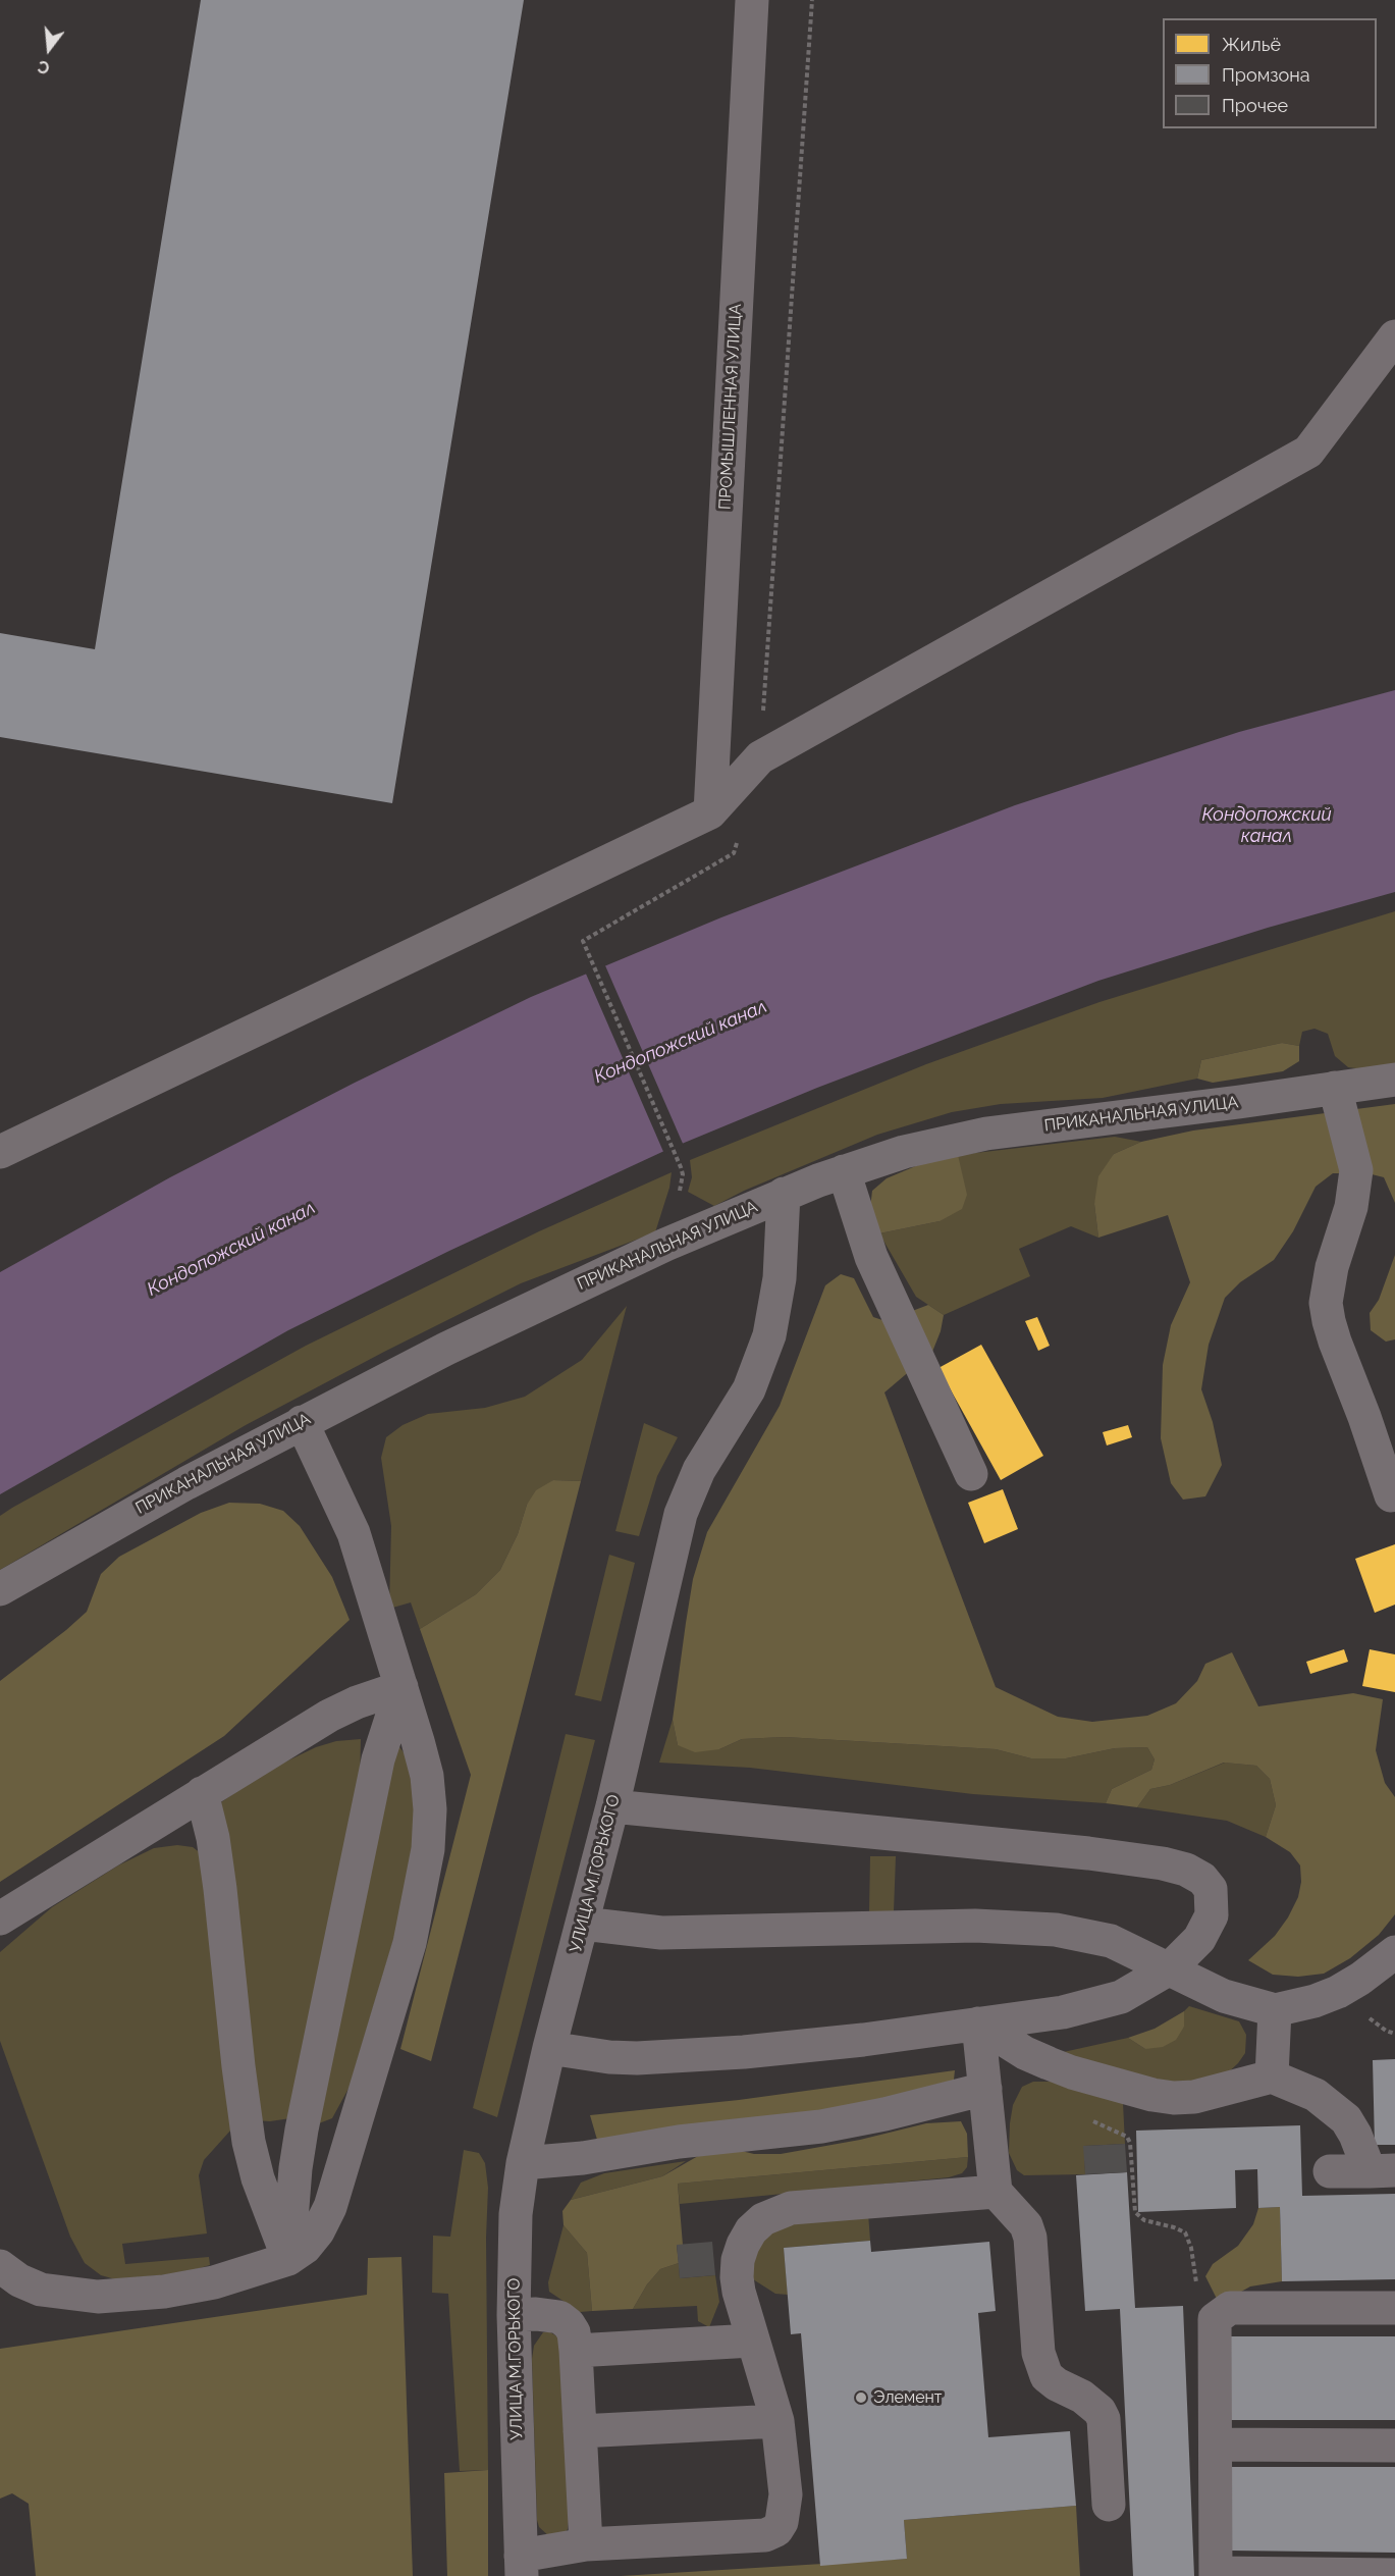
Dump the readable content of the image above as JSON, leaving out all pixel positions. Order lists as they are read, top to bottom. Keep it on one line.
{"streets":{"street":["ПРОМЫШЛЕННАЯ УЛИЦА","ПРИКАНАЛЬНАЯ УЛИЦА","УЛИЦА М.ГОРЬКОГО"]},"crossings":[["ПРИКАНАЛЬНАЯ УЛИЦА","УЛИЦА М.ГОРЬКОГО"]],"water":["Кондопожский канал"],"places":["Элемент"],"legend":["Жильё","Промзона","Прочее"],"north":"bottom"}
